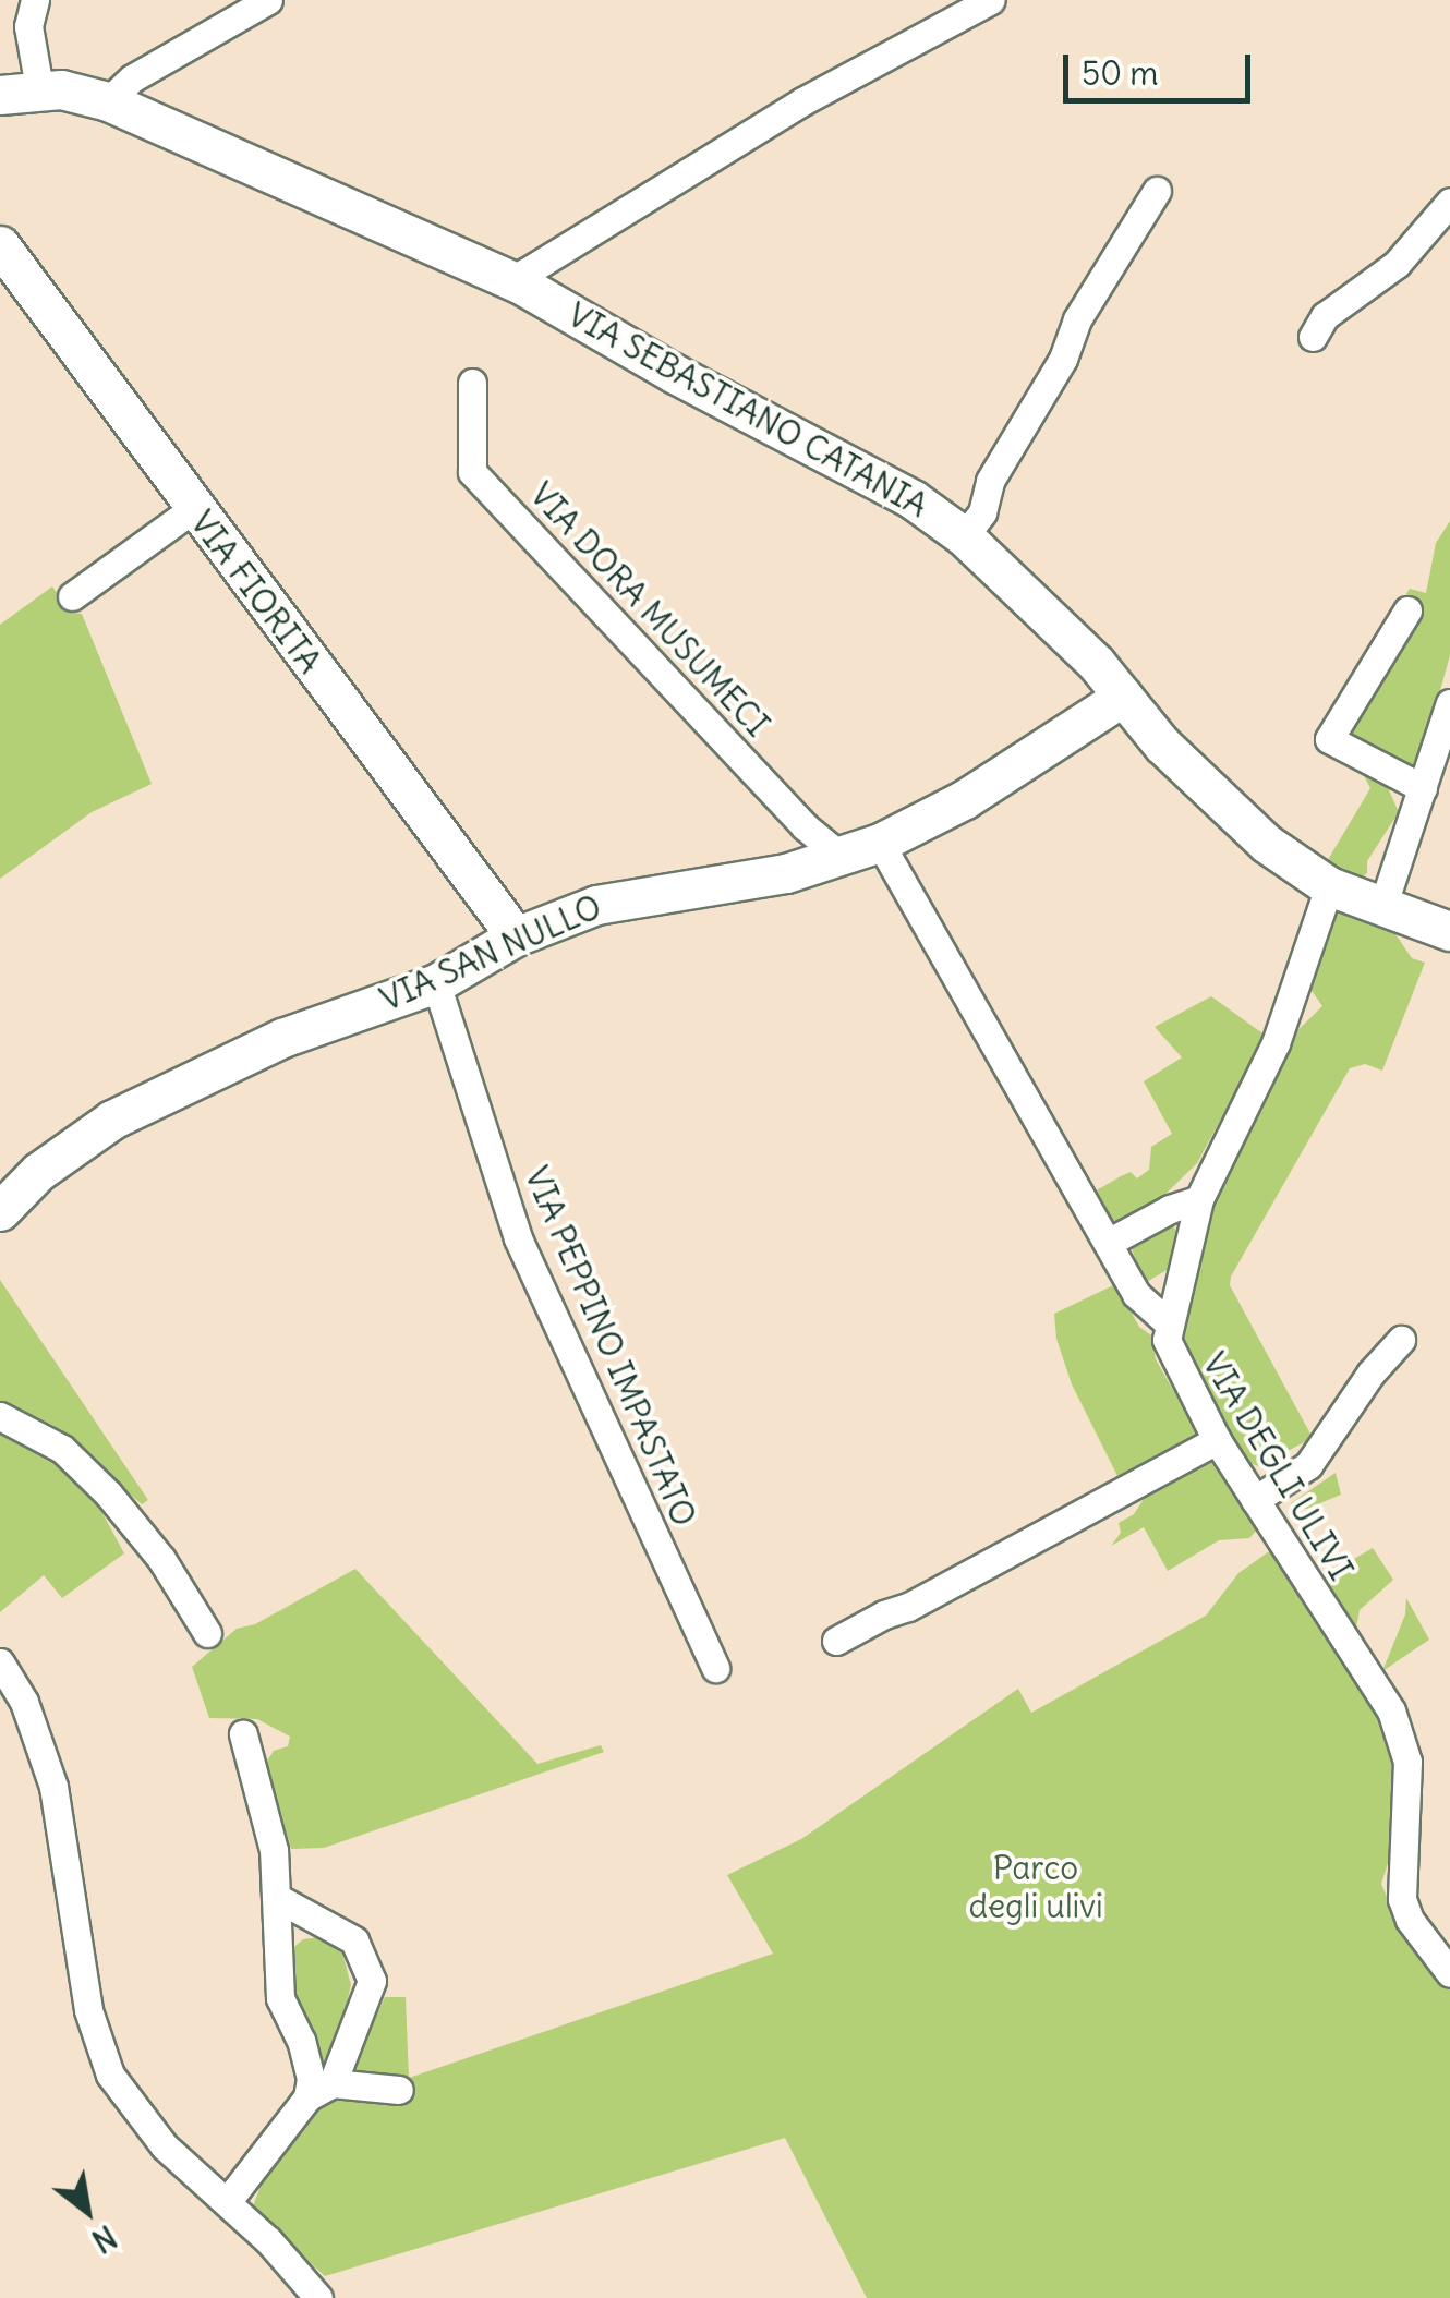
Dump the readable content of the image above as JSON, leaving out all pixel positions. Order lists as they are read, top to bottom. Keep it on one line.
{"streets":{"main road":["VIA SEBASTIANO CATANIA","VIA FIORITA","VIA SAN NULLO"],"street":["VIA DORA MUSUMECI","VIA PEPPINO IMPASTATO","VIA DEGLI ULIVI"]},"crossings":[["VIA SEBASTIANO CATANIA","VIA SAN NULLO"],["VIA FIORITA","VIA SAN NULLO"],["VIA DORA MUSUMECI","VIA SAN NULLO"],["VIA SAN NULLO","VIA PEPPINO IMPASTATO"]],"parks":["Parco degli ulivi"],"scale_bar":"50 m","north":"bottom right"}
